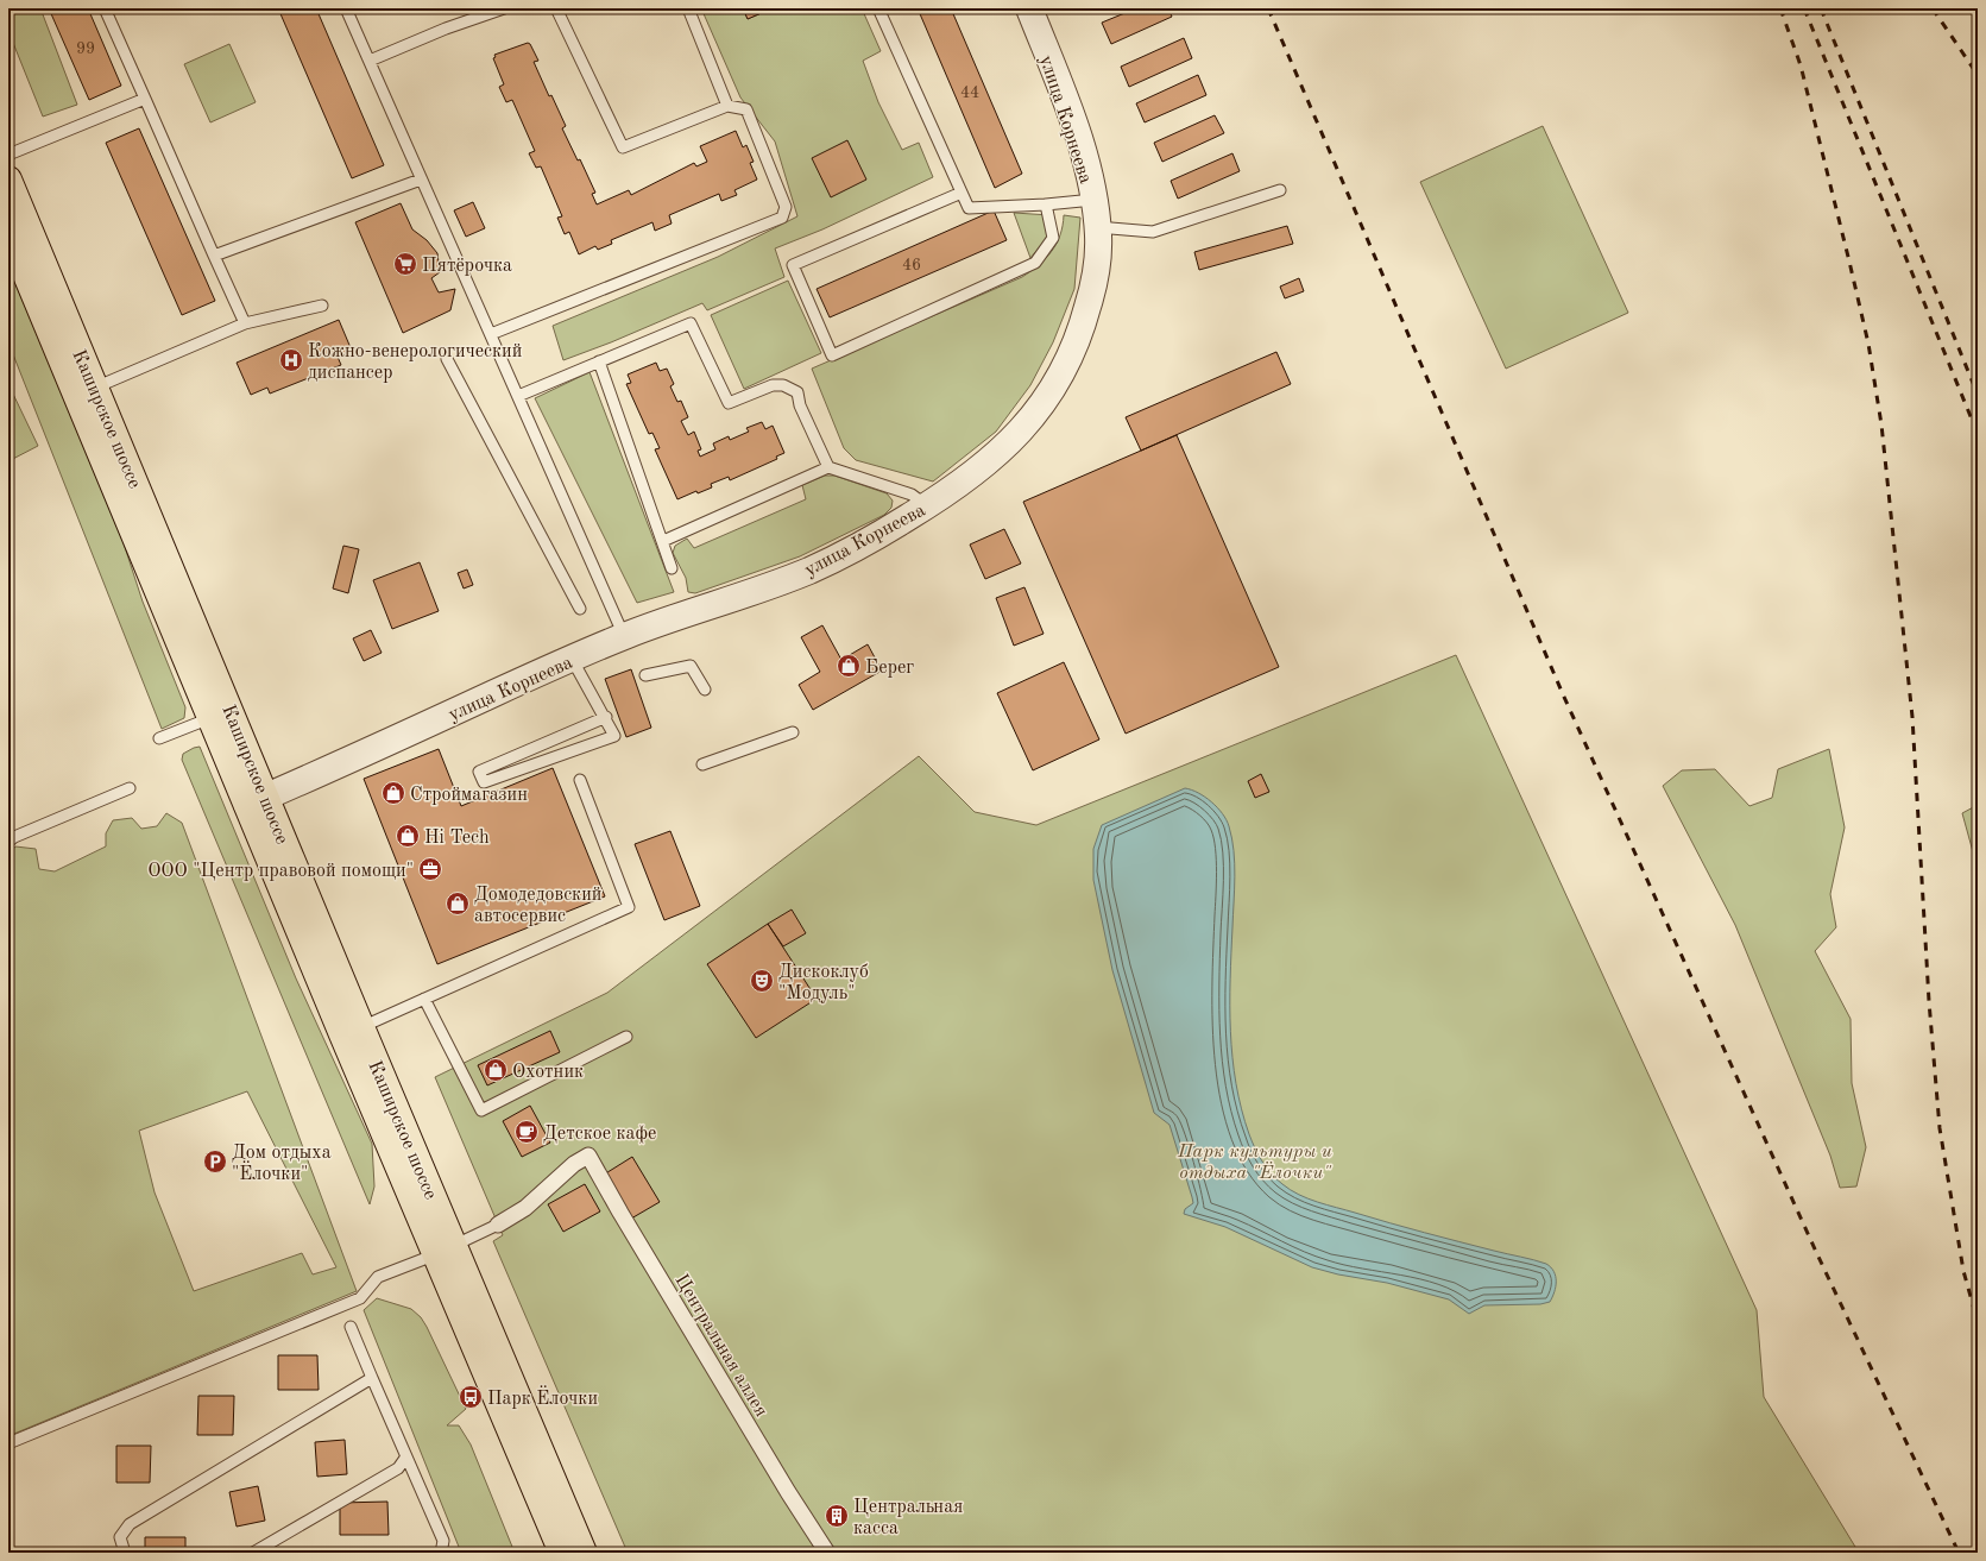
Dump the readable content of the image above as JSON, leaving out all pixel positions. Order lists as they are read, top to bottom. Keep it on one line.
{"streets":{"main road":["Каширское шоссе"],"street":["улица Корнеева","Центральная аллея"]},"crossings":[["улица Корнеева","Каширское шоссе"]],"parks":["Парк культуры и отдыха \"Ёлочки\""],"places":{"supermarket":["Пятёрочка"],"hospital":["Кожно-венерологический диспансер"],"shop":["Берег","Строймагазин","Hi Tech","Домодедовский автосервис","Охотник"],"office":["ООО \"Центр правовой помощи\""],"theatre":["Дискоклуб \"Модуль\""],"cafe":["Детское кафе"],"parking":["Дом отдыха \"Ёлочки\""],"bus stop":["Парк Ёлочки"],"building":["Центральная касса"]},"house_numbers":["99","44","46"]}
